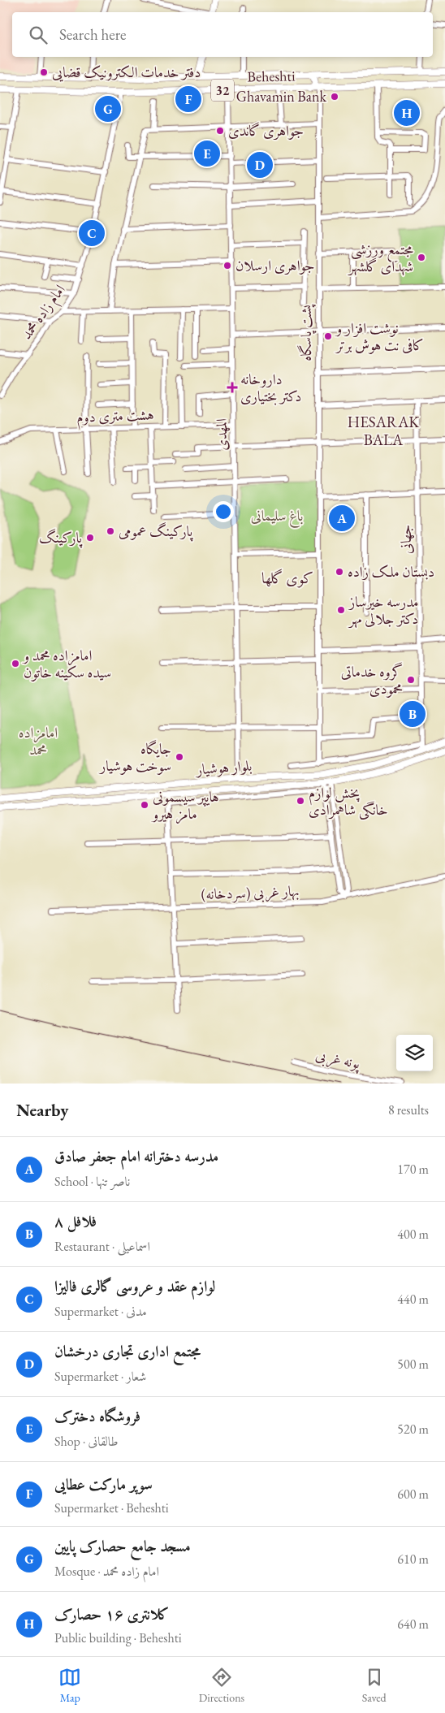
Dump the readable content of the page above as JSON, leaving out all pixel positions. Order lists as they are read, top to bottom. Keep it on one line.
{"streets":{"main road":["Beheshti","32","بلوار هوشیار"],"street":["امام زاده محمد","پشت پاسگاه","هشت متری دوم","المهدی","جهانی","بهار غربی (سردخانه)","پونه غربی"]},"crossings":[["Beheshti","امام زاده محمد"],["Beheshti","پشت پاسگاه"],["Beheshti","المهدی"],["هشت متری دوم","المهدی"],["المهدی","بلوار هوشیار"],["جهانی","بلوار هوشیار"]],"districts":["HESARAK BALA","کوی گلها"],"parks":["باغ سلیمانی","امامزاده محمد"],"places":{"other":["دفتر خدمات الکترونیک قضایی","Ghavamin Bank","جواهری گاندی","مجتمع ورزشی شهدای گلشهر","جواهری ارسلان","نوشت افزار و کافی نت هوش برتر","پارکینگ عمومی","پارکینگ","دبستان ملک زاده","مدرسه خیرساز دکتر جلالی مهر","امامزاده محمد و سیده سکینه خاتون","گروه خدماتی محمودی","جایگاه سوخت هوشیار","پخش لوازم خانگی شاهمرادی","هایپر سیسمونی مامز هیرو"],"health":["داروخانه دکتر بختیاری"]},"page":{"search":"Search here","pins":["F","G","H","E","D","C","A","B"],"heading":["Nearby","8 results"],"list":[{"mark":"A","name":"مدرسه دخترانه امام جعفر صادق","note":"School · ناصر تنها","value":"170 m"},{"mark":"B","name":"فلافل ۸","note":"Restaurant · اسماعیلی","value":"400 m"},{"mark":"C","name":"لوازم عقد و عروسی گالری فالیزا","note":"Supermarket · مدنی","value":"440 m"},{"mark":"D","name":"مجتمع اداری تجاری درخشان","note":"Supermarket · شعار","value":"500 m"},{"mark":"E","name":"فروشگاه دخترک","note":"Shop · طالقانی","value":"520 m"},{"mark":"F","name":"سوپر مارکت عطایی","note":"Supermarket · Beheshti","value":"600 m"},{"mark":"G","name":"مسجد جامع حصارک پایین","note":"Mosque · امام زاده محمد","value":"610 m"},{"mark":"H","name":"کلانتری ۱۶ حصارک","note":"Public building · Beheshti","value":"640 m"}],"nav":["Map","Directions","Saved"]}}
